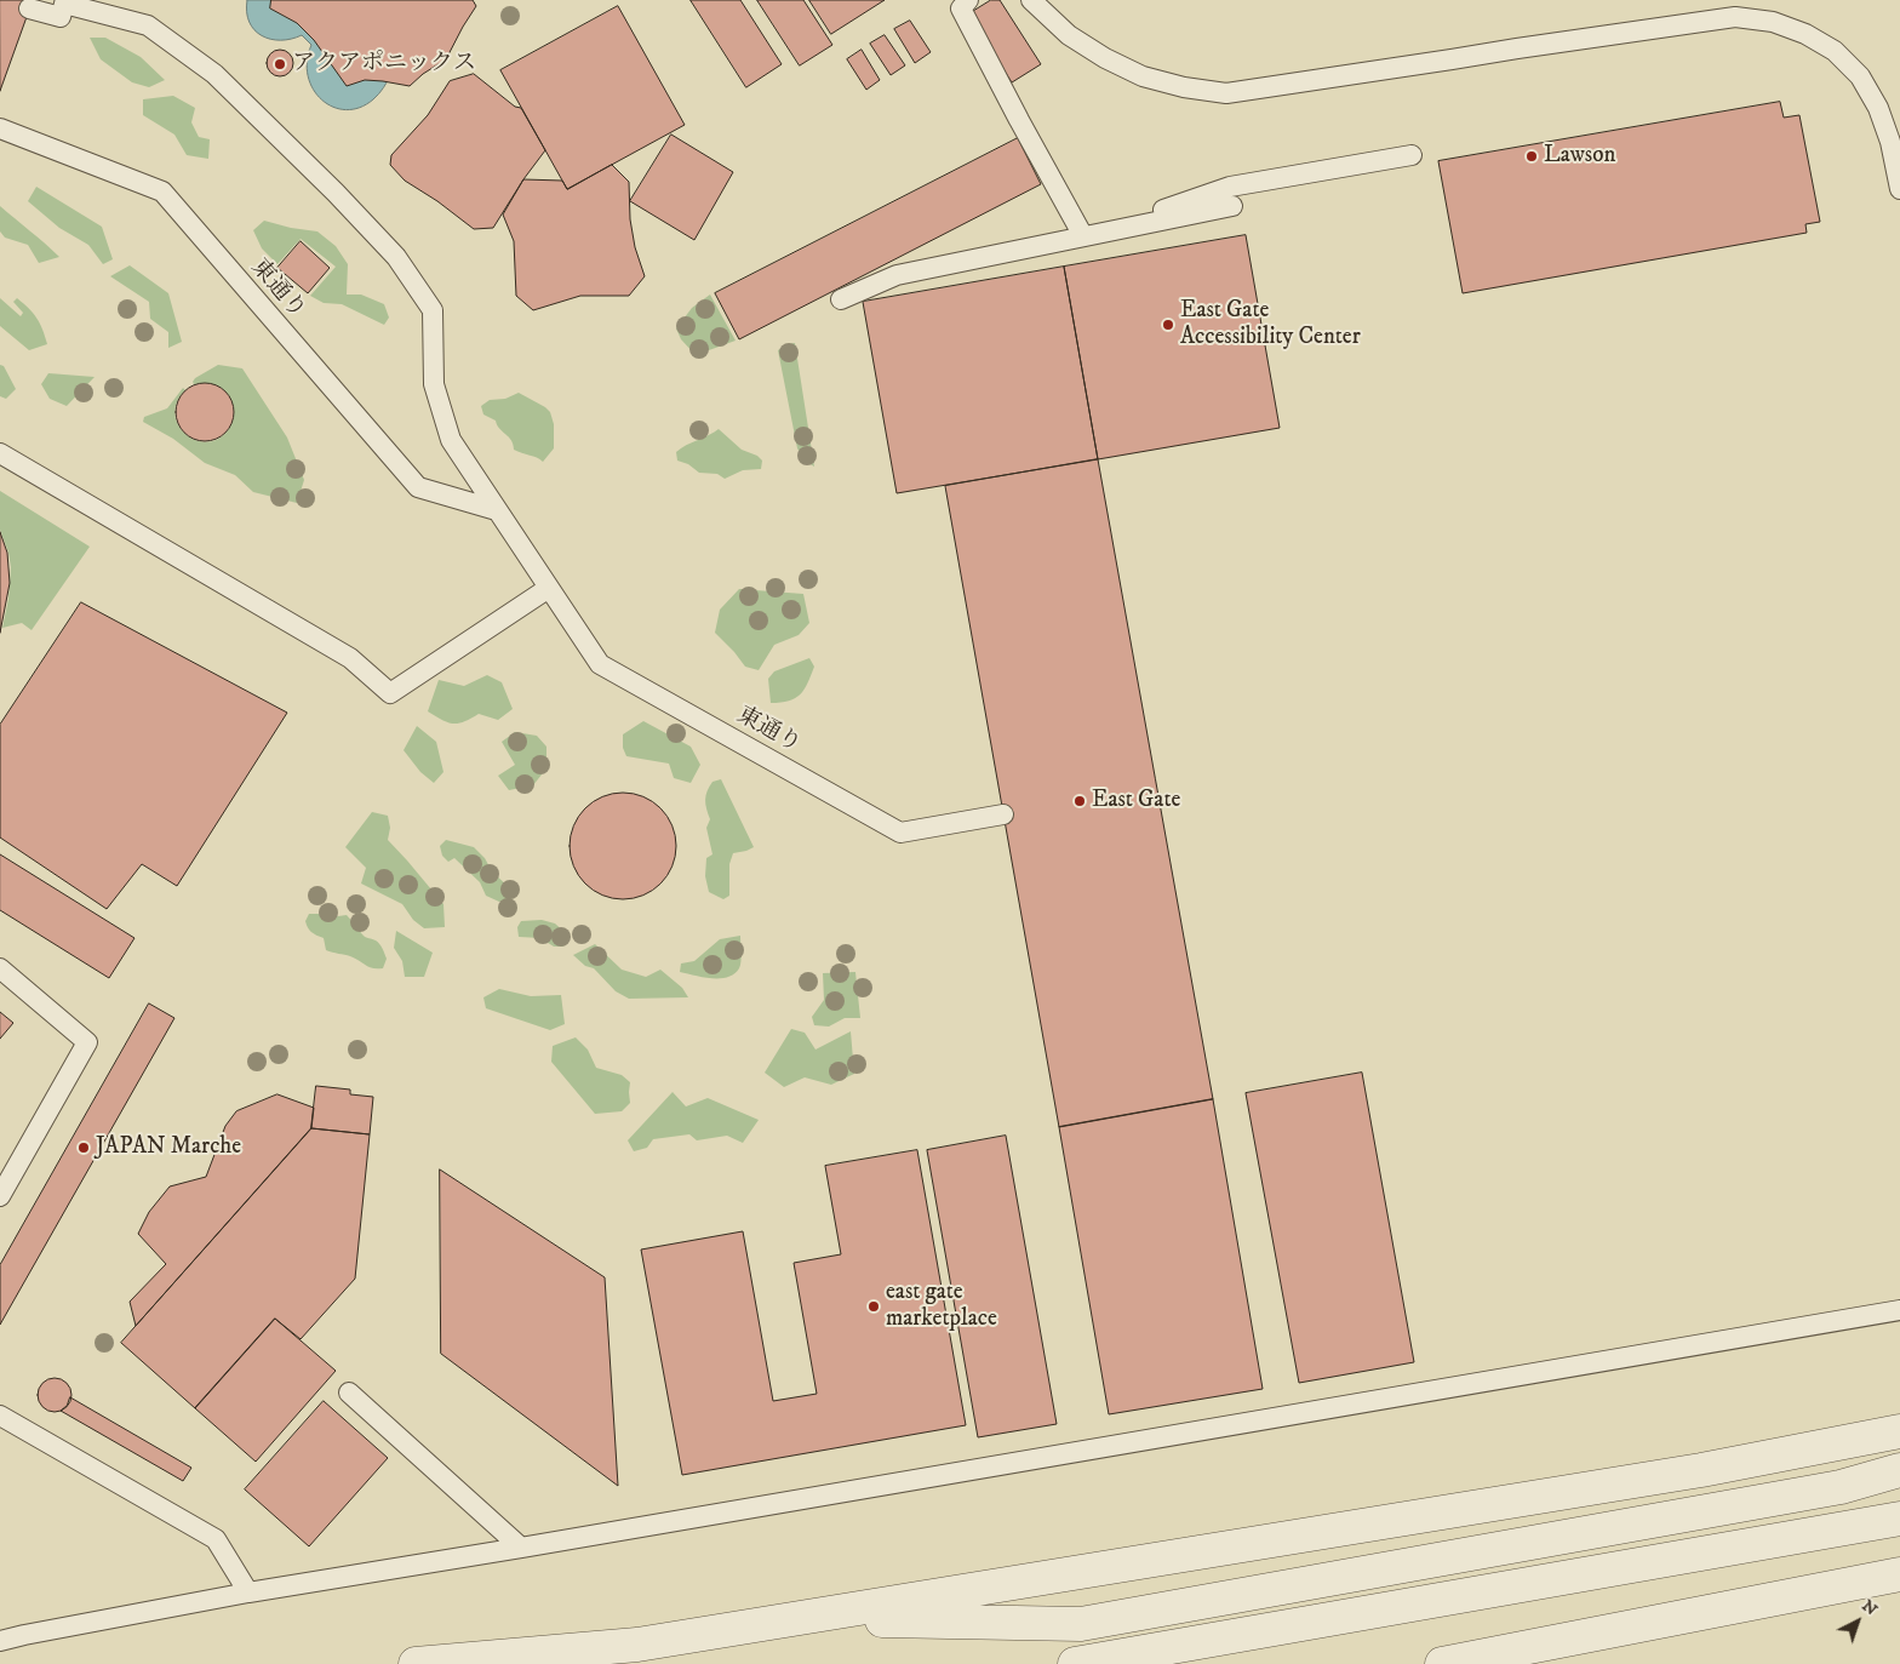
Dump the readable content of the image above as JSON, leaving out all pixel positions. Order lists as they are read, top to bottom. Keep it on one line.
{"streets":{"lane":["東通り"]},"places":["アクアポニックス","Lawson","East Gate Accessibility Center","East Gate","JAPAN Marche","east gate marketplace"],"north":"top right"}
